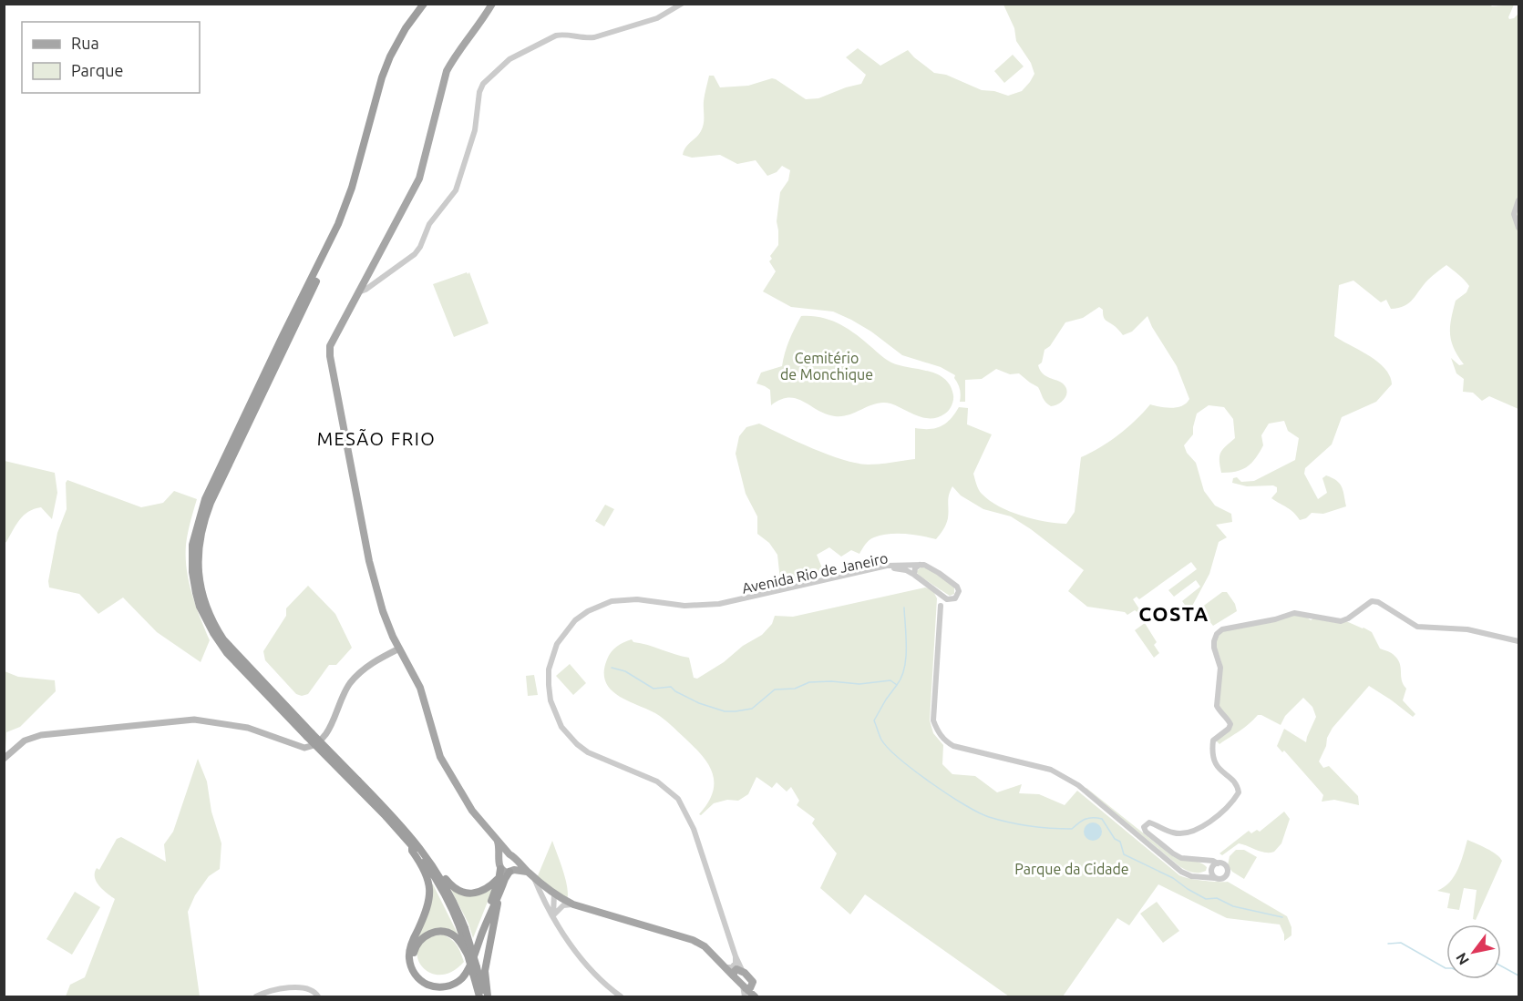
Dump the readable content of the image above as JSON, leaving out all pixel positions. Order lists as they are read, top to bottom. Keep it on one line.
{"streets":{"street":["Avenida Rio de Janeiro"]},"districts":["MESÃO FRIO","COSTA"],"parks":["Cemitério de Monchique","Parque da Cidade"],"legend":["Rua","Parque"],"north":"bottom left"}
